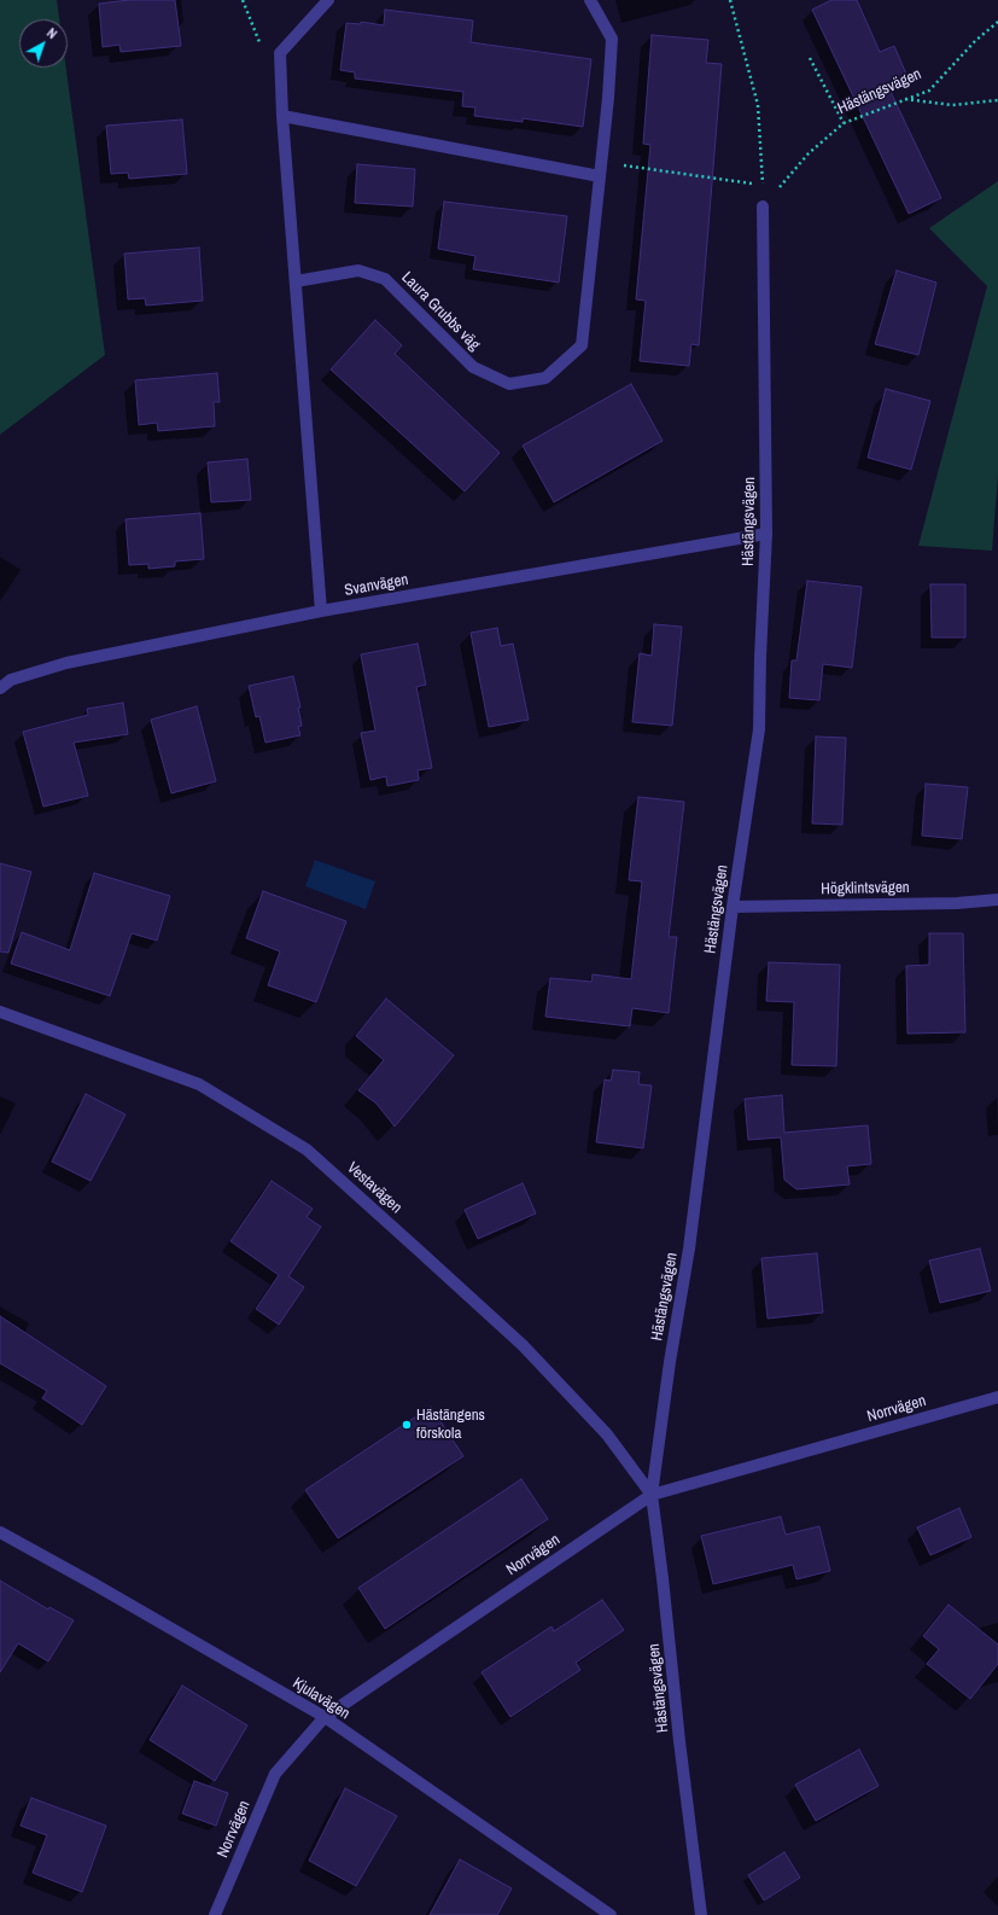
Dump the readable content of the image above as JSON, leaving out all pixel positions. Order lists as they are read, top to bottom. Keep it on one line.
{"streets":{"street":["Hästängsvägen","Laura Grubbs väg","Svanvägen","Högklintsvägen","Vestavägen","Norrvägen","Kjulavägen"]},"crossings":[["Hästängsvägen","Svanvägen"],["Hästängsvägen","Högklintsvägen"],["Hästängsvägen","Vestavägen"],["Hästängsvägen","Norrvägen"],["Vestavägen","Norrvägen"],["Norrvägen","Kjulavägen"]],"places":["Hästängens förskola"],"north":"top right"}
